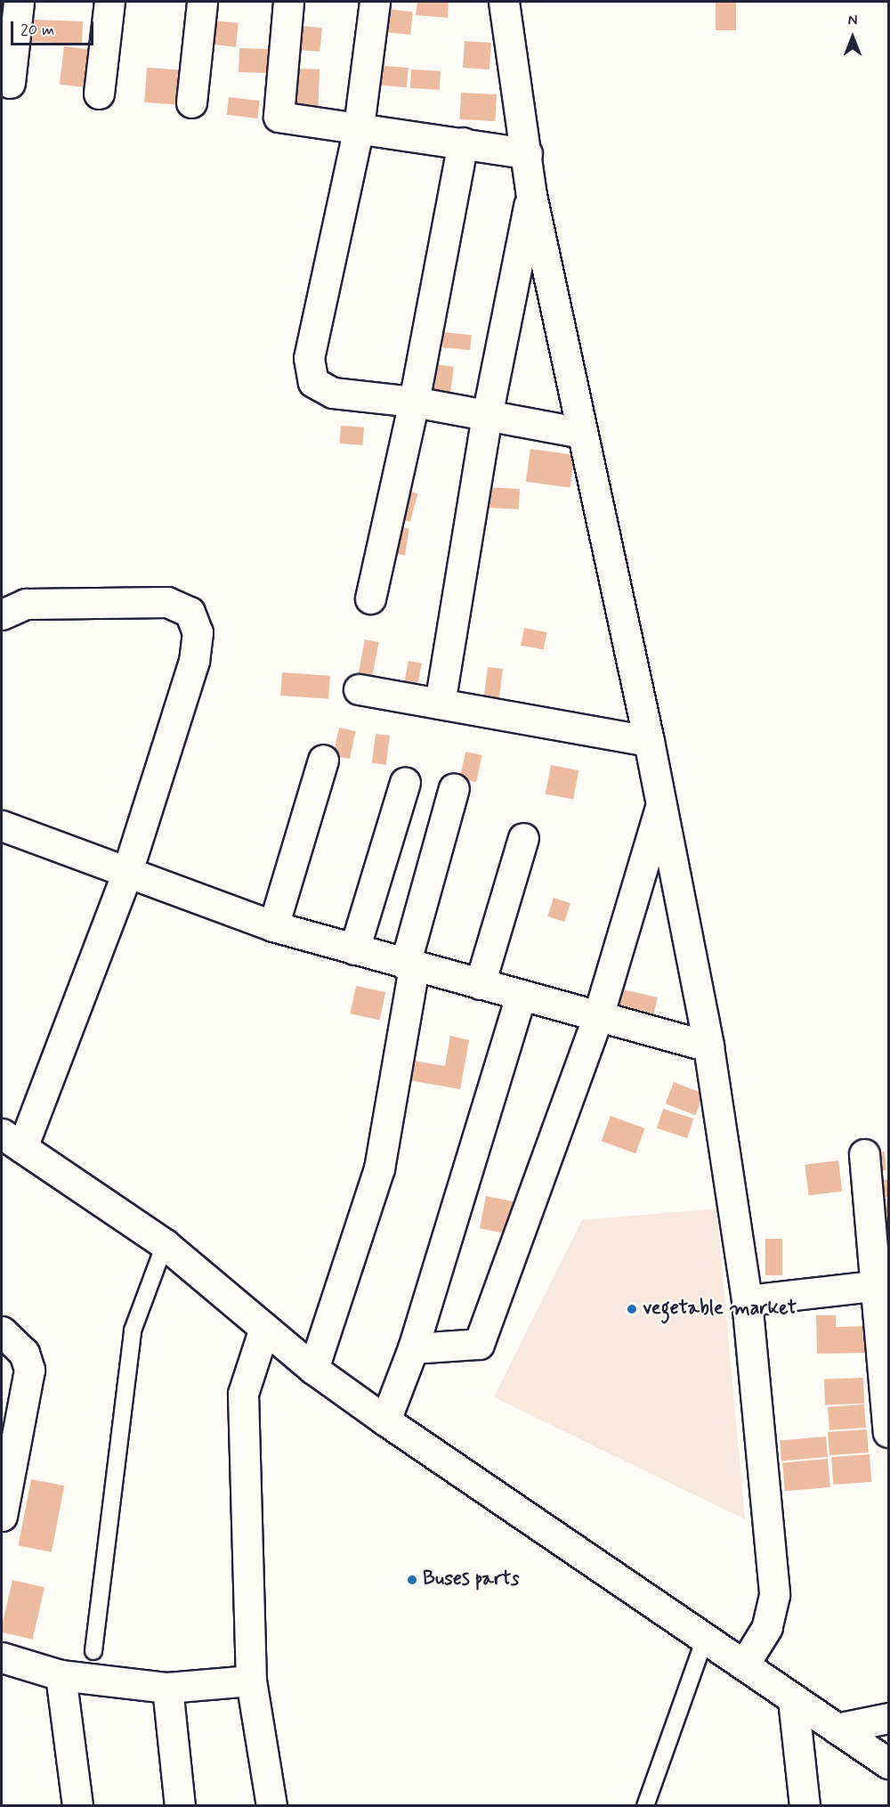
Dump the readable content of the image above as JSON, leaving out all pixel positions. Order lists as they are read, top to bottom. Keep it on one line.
{"places":["vegetable market","Buses parts"],"scale_bar":"20 m","north":"top"}
